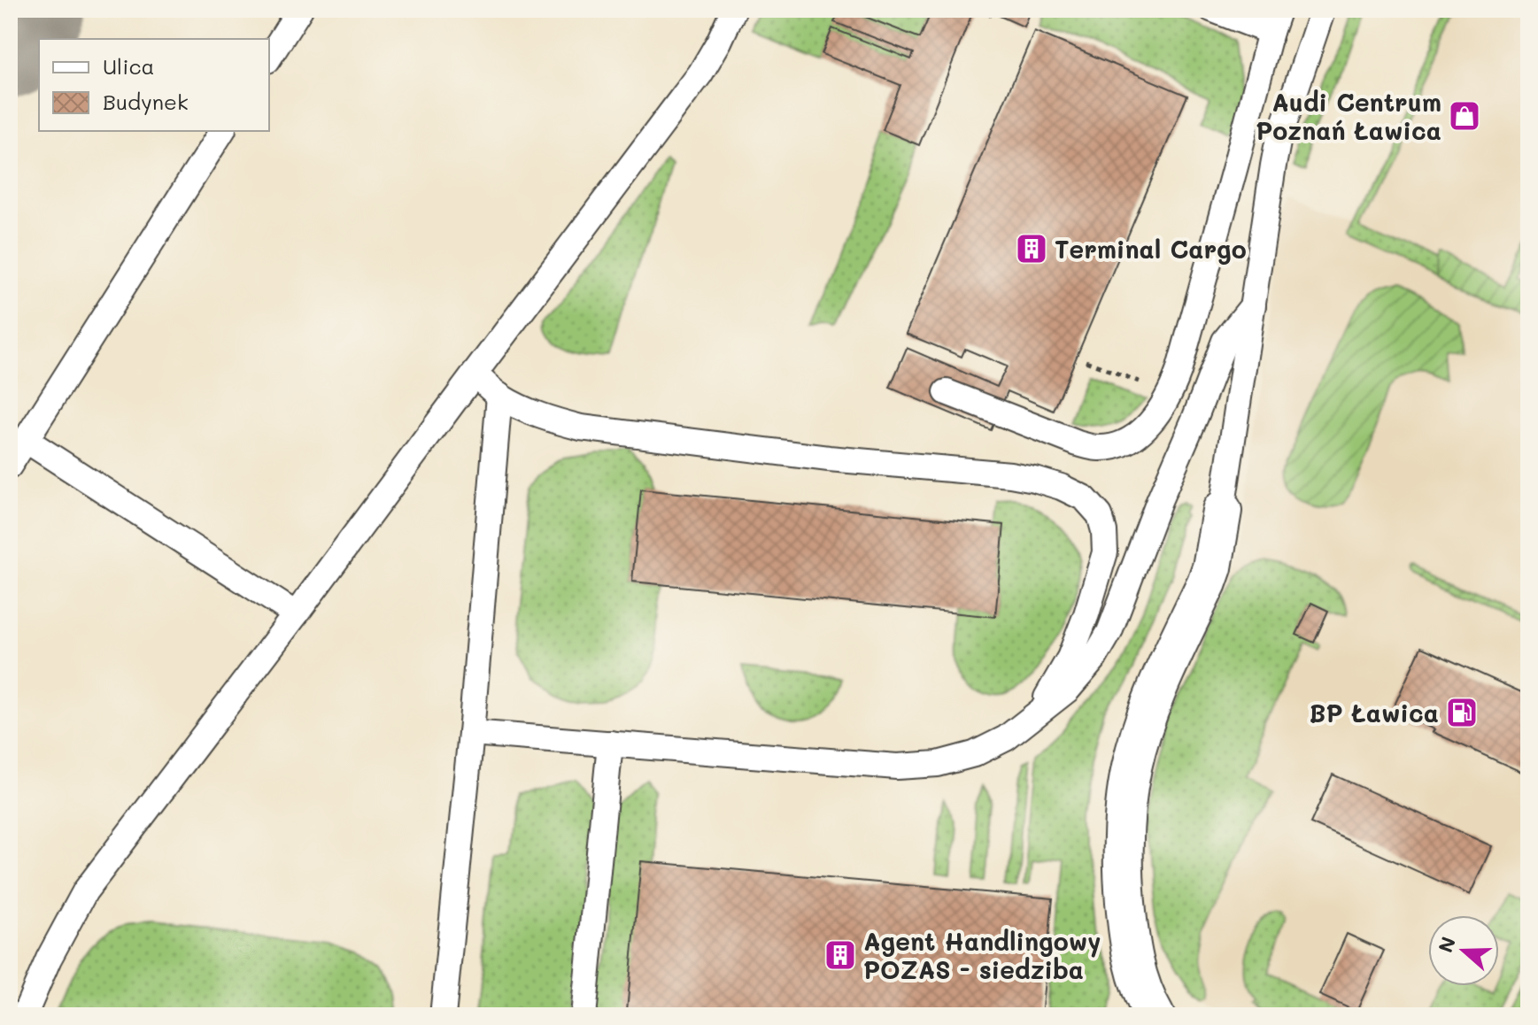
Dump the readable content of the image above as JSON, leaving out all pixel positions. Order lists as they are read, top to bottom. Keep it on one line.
{"places":{"shop":["Audi Centrum Poznań Ławica"],"building":["Terminal Cargo","Agent Handlingowy POZAS - siedziba"],"fuel station":["BP Ławica"]},"legend":["Ulica","Budynek"],"north":"left"}
